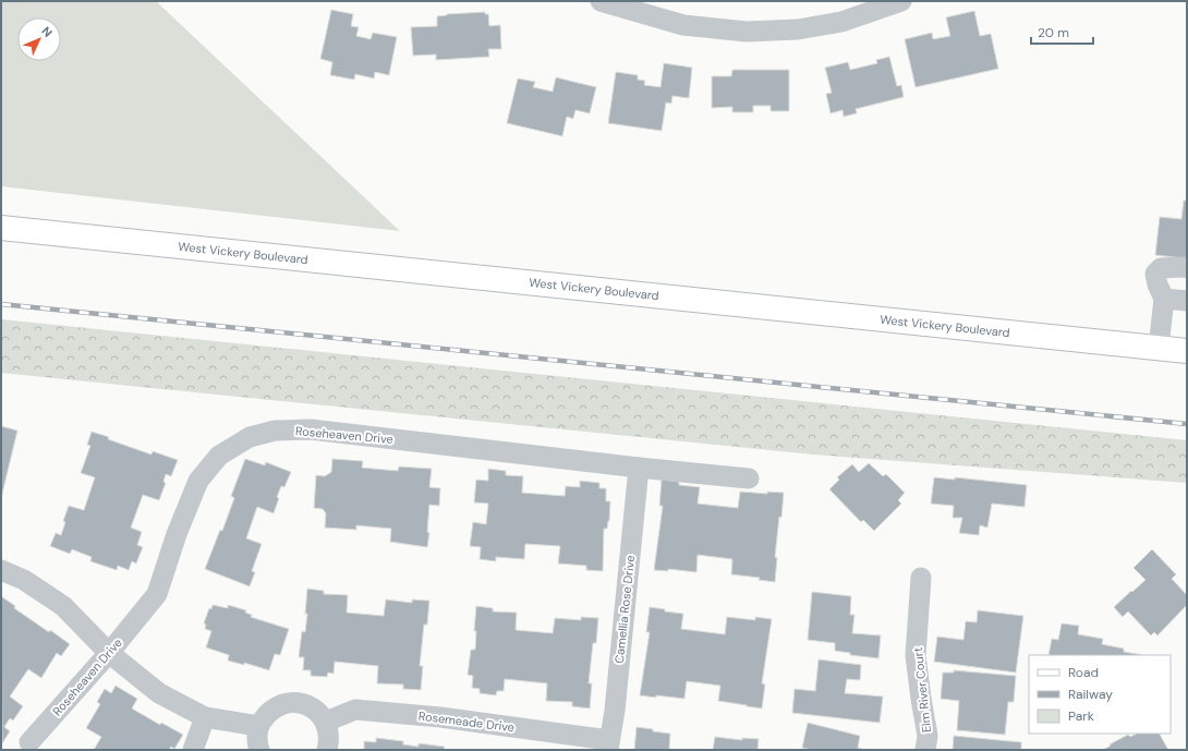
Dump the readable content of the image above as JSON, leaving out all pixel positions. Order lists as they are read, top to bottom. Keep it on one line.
{"streets":{"main road":["West Vickery Boulevard"],"street":["Roseheaven Drive","Camellia Rose Drive","Elm River Court","Rosemeade Drive"]},"crossings":[["Roseheaven Drive","Camellia Rose Drive"],["Camellia Rose Drive","Rosemeade Drive"]],"legend":["Road","Railway","Park"],"scale_bar":"20 m","north":"top right"}
